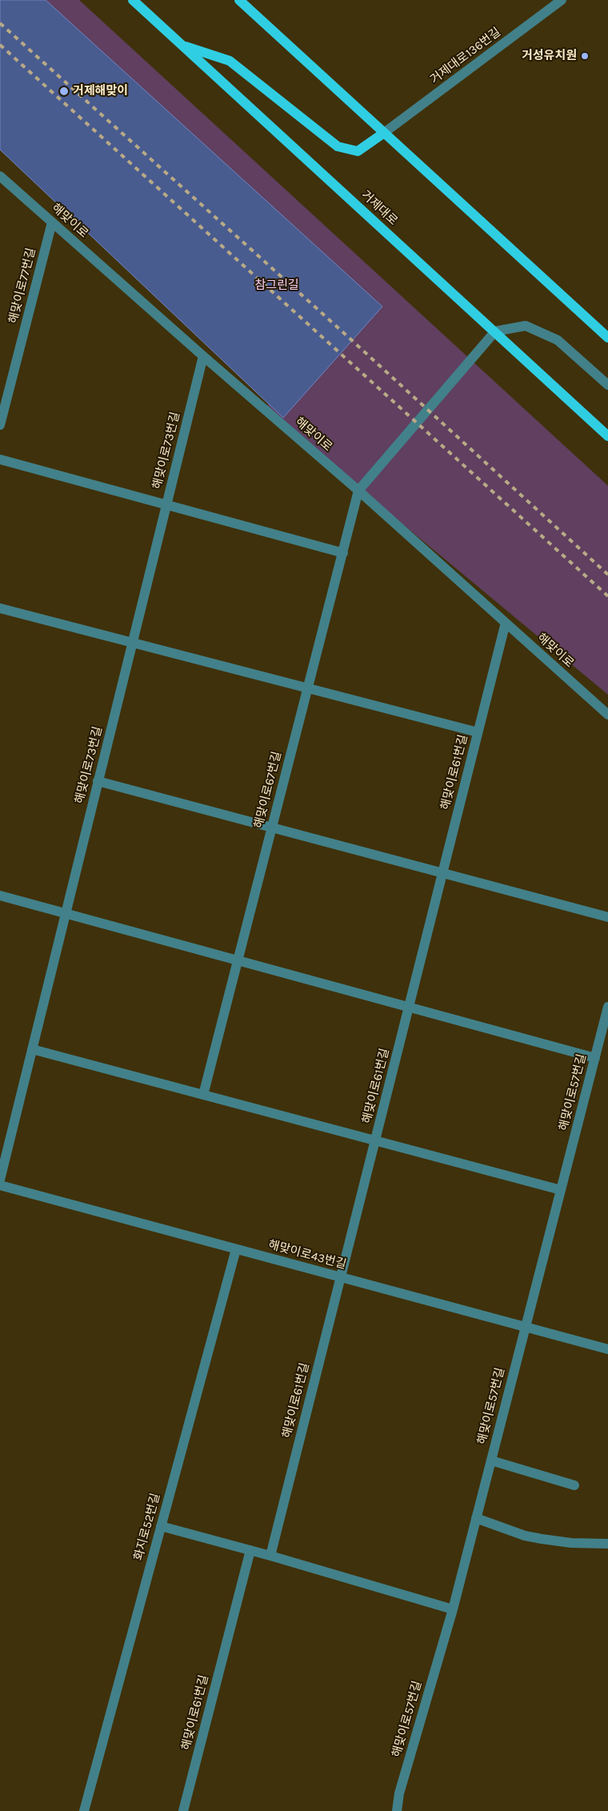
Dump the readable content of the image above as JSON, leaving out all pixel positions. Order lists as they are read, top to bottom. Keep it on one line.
{"streets":{"main road":["거제대로"],"street":["거제대로136번길","해맞이로","해맞이로77번길","해맞이로73번길","해맞이로61번길","해맞이로67번길","해맞이로57번길","해맞이로43번길","화지로52번길"]},"crossings":[["해맞이로","해맞이로77번길"],["해맞이로","해맞이로73번길"],["해맞이로","해맞이로61번길"],["해맞이로","해맞이로67번길"],["해맞이로61번길","해맞이로43번길"],["해맞이로57번길","해맞이로43번길"],["해맞이로43번길","화지로52번길"]],"parks":["참그린길"],"places":["거성유치원","거제해맞이"]}
